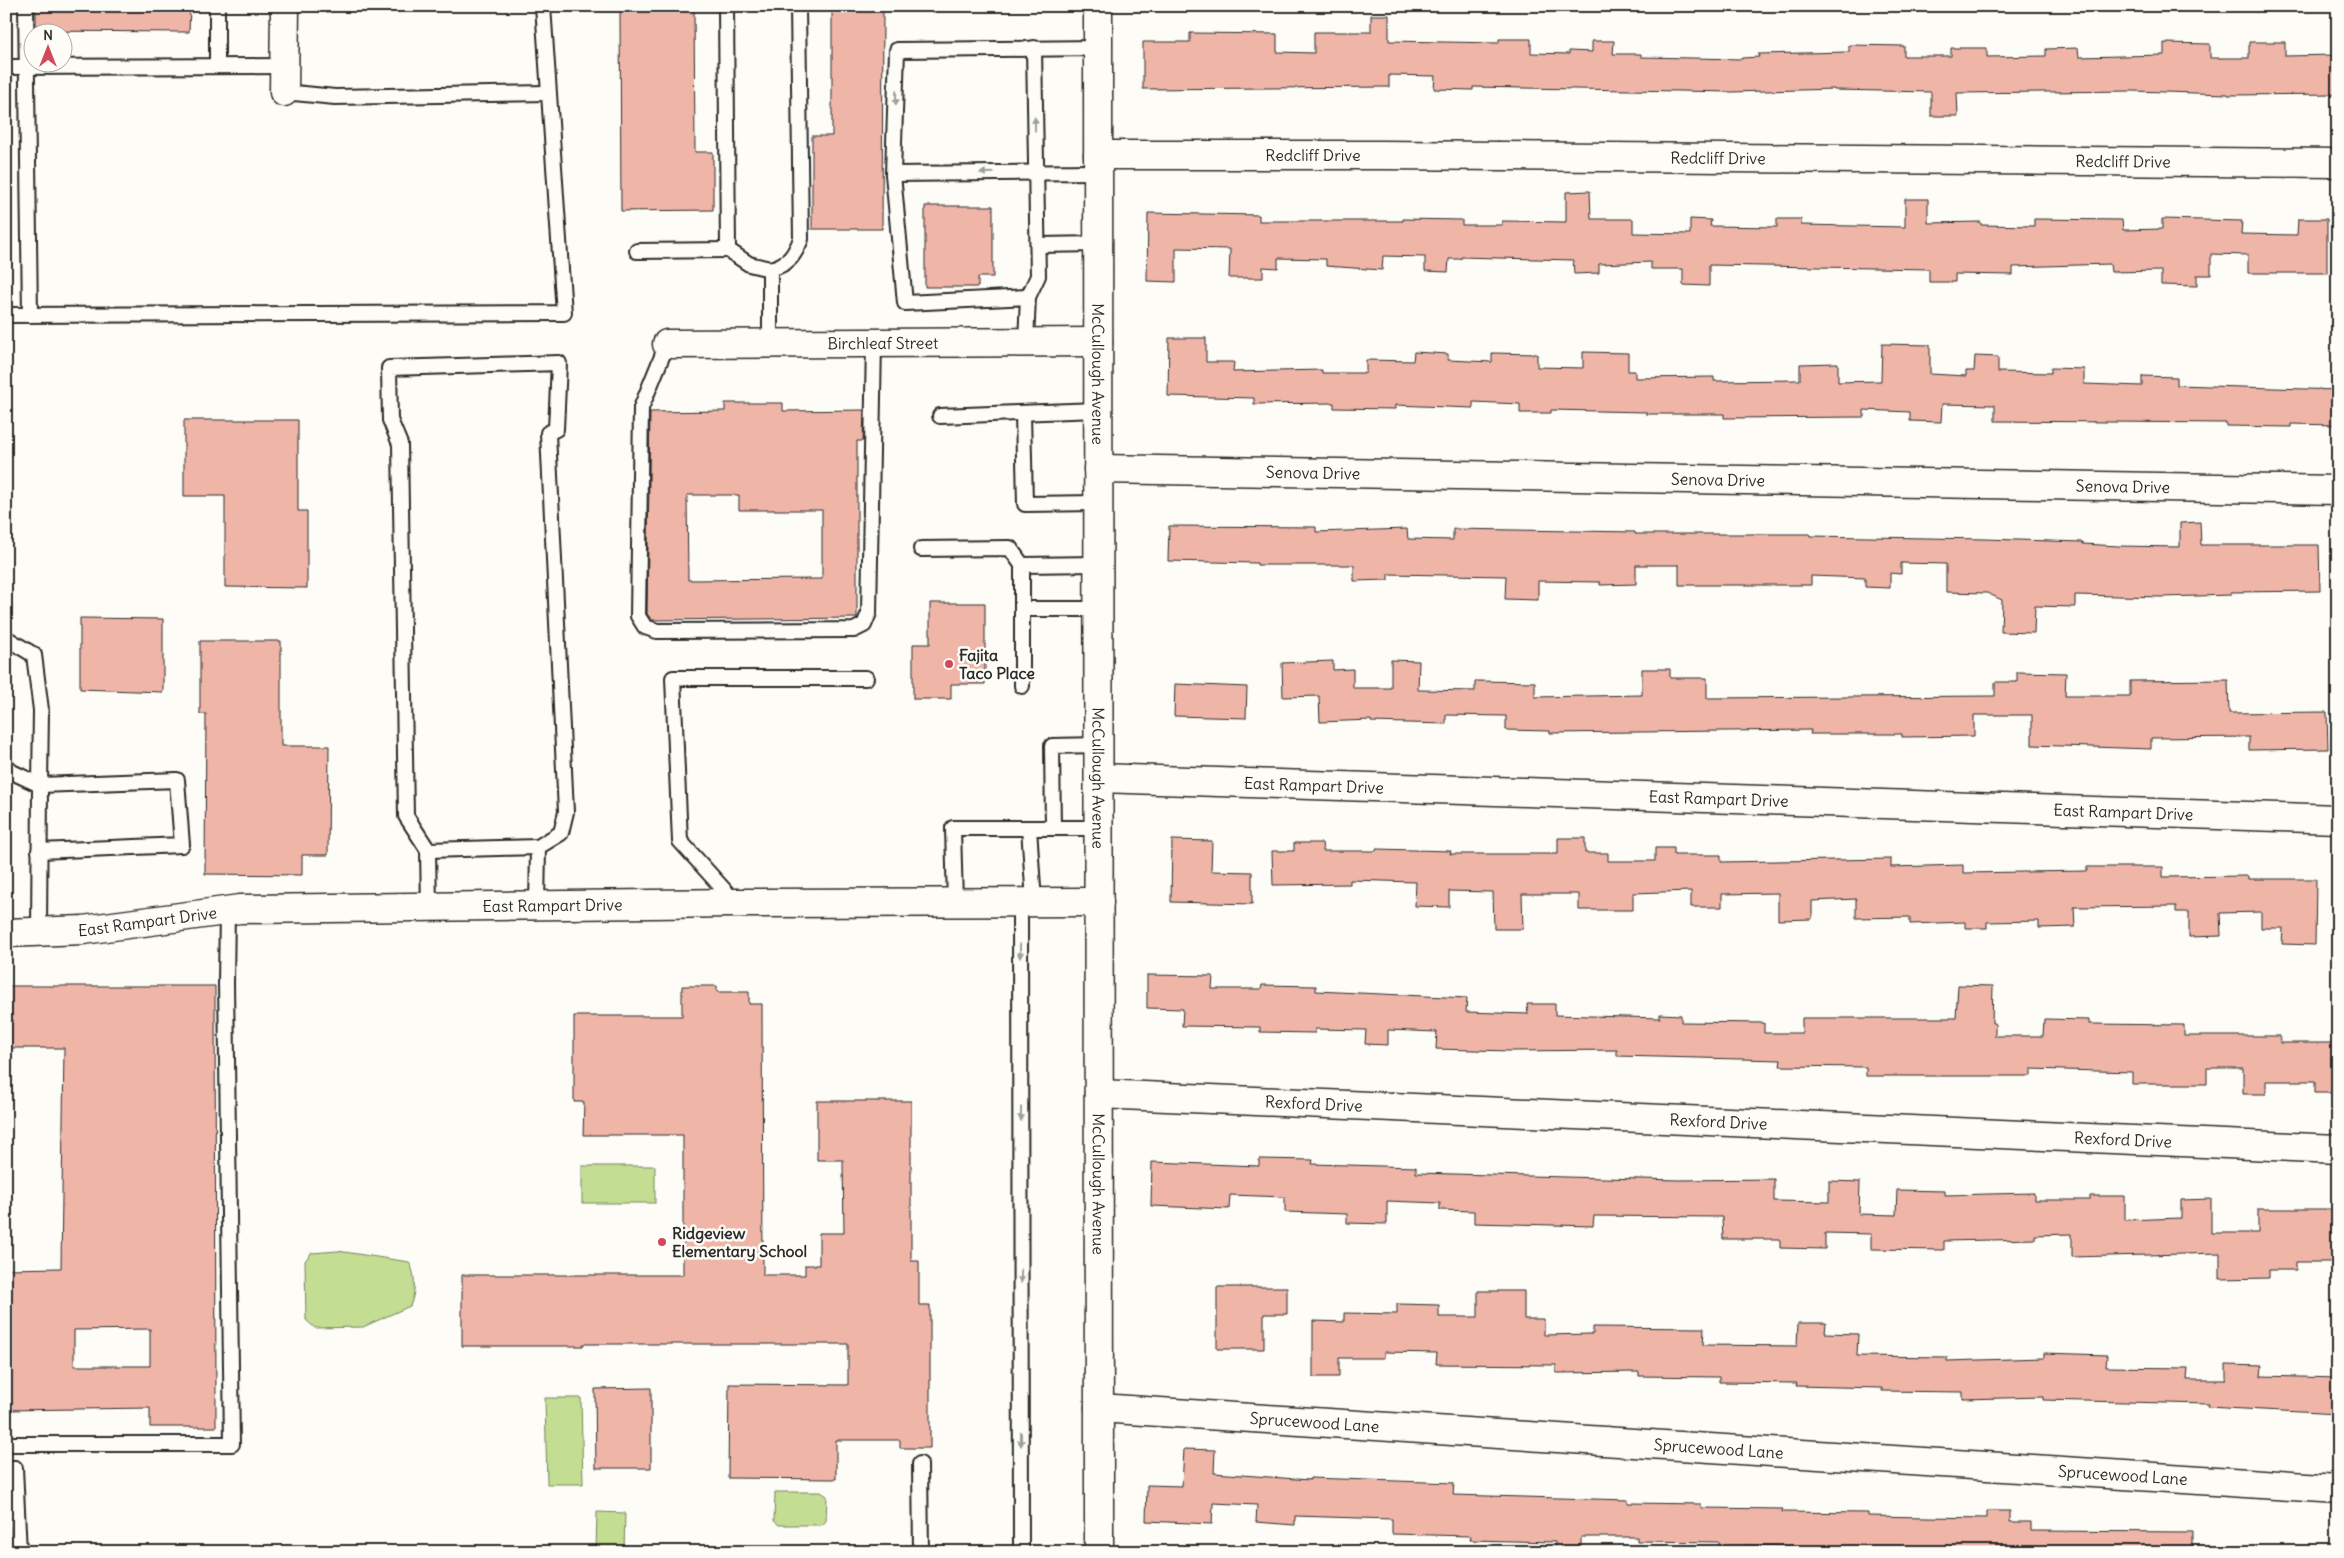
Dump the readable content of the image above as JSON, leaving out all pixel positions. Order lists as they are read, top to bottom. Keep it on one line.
{"streets":{"street":["Redcliff Drive","Birchleaf Street","McCullough Avenue","Senova Drive","East Rampart Drive","Rexford Drive","Sprucewood Lane"]},"crossings":[["Redcliff Drive","McCullough Avenue"],["Birchleaf Street","McCullough Avenue"],["McCullough Avenue","Senova Drive"],["McCullough Avenue","East Rampart Drive"],["McCullough Avenue","Rexford Drive"],["McCullough Avenue","Sprucewood Lane"]],"places":["Fajita Taco Place","Ridgeview Elementary School"],"north":"top"}
